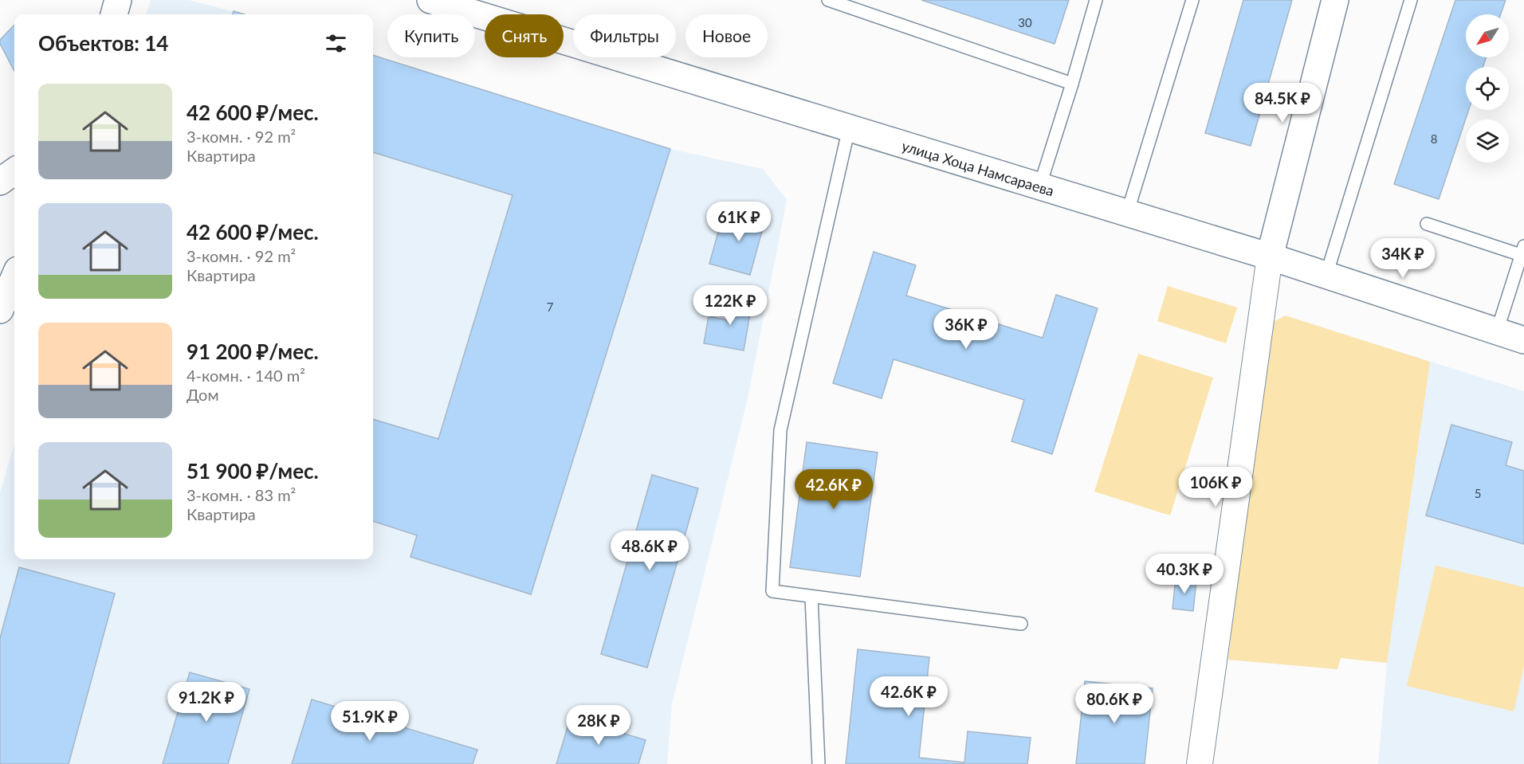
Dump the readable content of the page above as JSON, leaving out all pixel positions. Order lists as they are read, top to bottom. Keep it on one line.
{"streets":{"street":["улица Хоца Намсараева"]},"house_numbers":["30","8","7","5"],"north":"bottom left","page":{"chip":["Купить","Снять","Фильтры","Новое"],"heading":"Объектов: 14","list":[{"name":"42 600 ₽/мес.","note":"3-комн. · 92 m² · Квартира"},{"name":"42 600 ₽/мес.","note":"3-комн. · 92 m² · Квартира"},{"name":"91 200 ₽/мес.","note":"4-комн. · 140 m² · Дом"},{"name":"51 900 ₽/мес.","note":"3-комн. · 83 m² · Квартира"}],"price":["84.5K ₽","61K ₽","34K ₽","122K ₽","36K ₽","106K ₽","42.6K ₽","48.6K ₽","40.3K ₽","42.6K ₽","91.2K ₽","80.6K ₽","51.9K ₽","28K ₽"]}}
